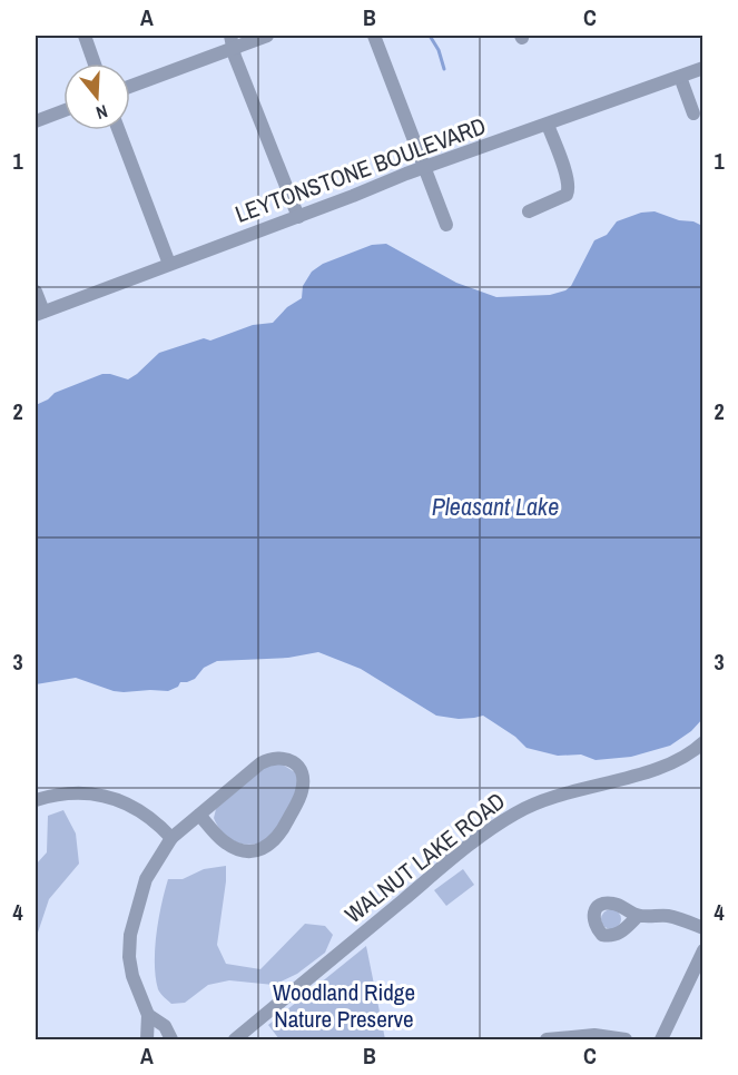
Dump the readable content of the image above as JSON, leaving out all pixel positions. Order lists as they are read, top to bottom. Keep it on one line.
{"streets":{"street":["LEYTONSTONE BOULEVARD","WALNUT LAKE ROAD"]},"water":["Pleasant Lake"],"parks":["Woodland Ridge Nature Preserve"],"north":"bottom","grid":{"columns":["A","B","C"],"rows":["1","2","3","4"]}}
